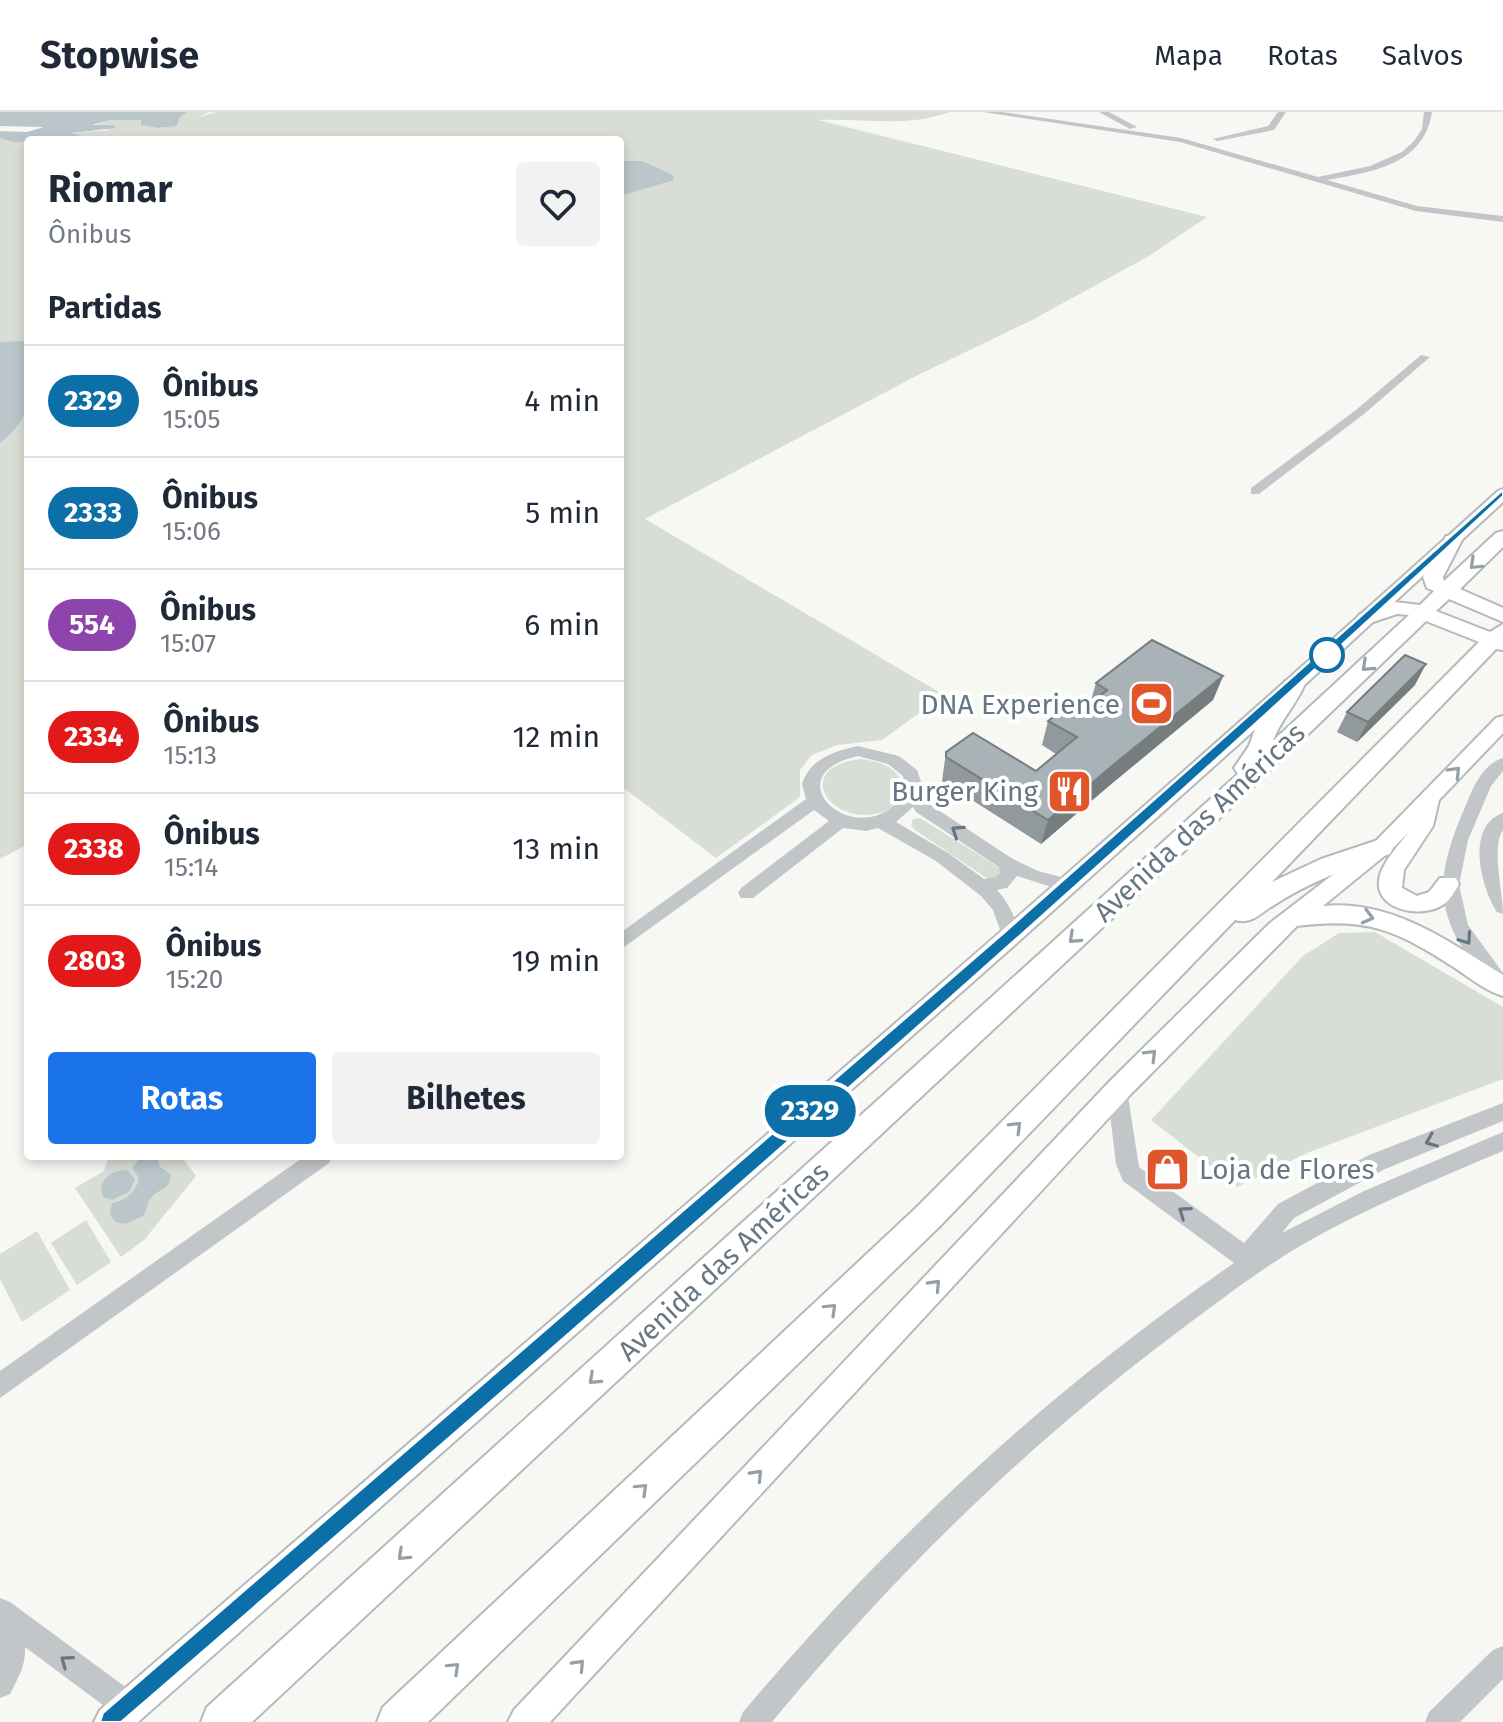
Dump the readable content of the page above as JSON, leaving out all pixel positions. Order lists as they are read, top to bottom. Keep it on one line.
{"streets":{"highway":["Avenida das Américas"]},"places":{"sports":["DNA Experience"],"restaurant":["Burger King"],"shop":["Loja de Flores"]},"lines":["bus line 2329"],"page":{"header":"Stopwise","nav":["Mapa","Rotas","Salvos"],"on_map":"2329","heading":[["Riomar","Ônibus"],"Partidas"],"list":[{"mark":"2329","name":"Ônibus","note":"15:05","value":"4 min"},{"mark":"2333","name":"Ônibus","note":"15:06","value":"5 min"},{"mark":"554","name":"Ônibus","note":"15:07","value":"6 min"},{"mark":"2334","name":"Ônibus","note":"15:13","value":"12 min"},{"mark":"2338","name":"Ônibus","note":"15:14","value":"13 min"},{"mark":"2803","name":"Ônibus","note":"15:20","value":"19 min"}],"buttons":["Rotas","Bilhetes"]}}
